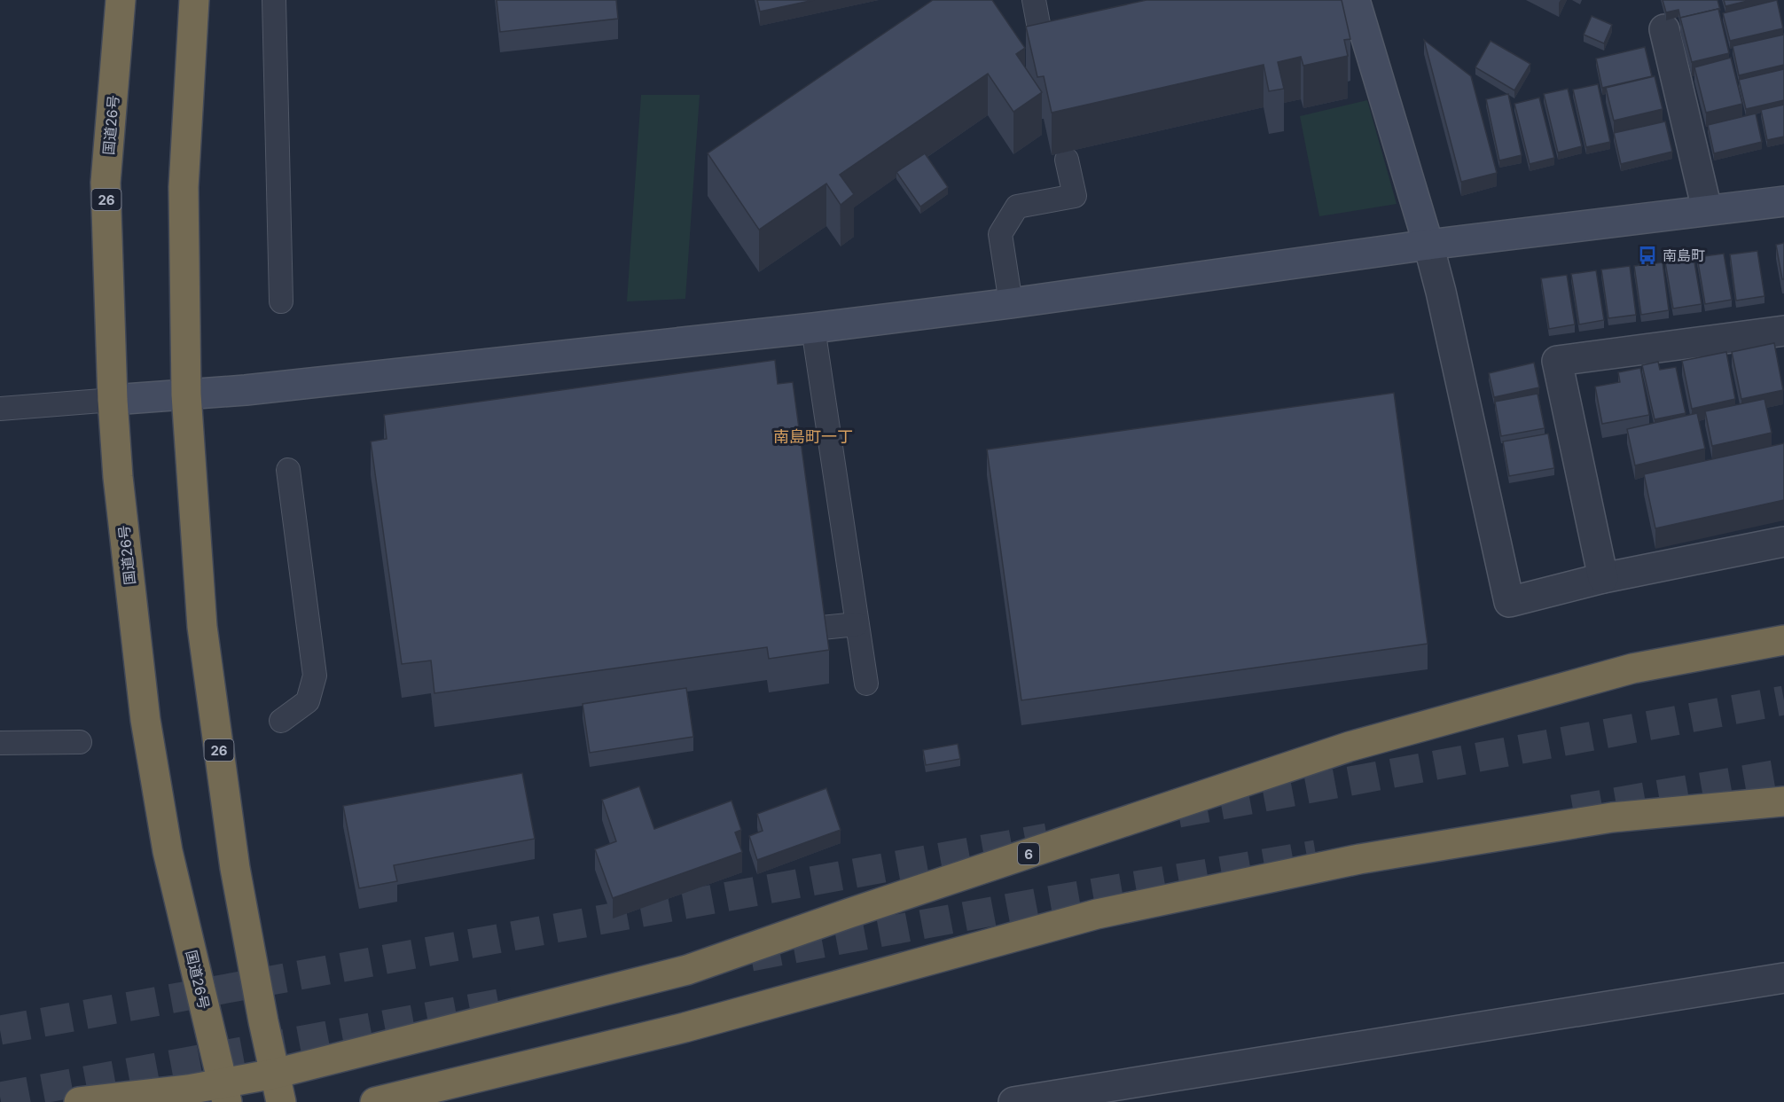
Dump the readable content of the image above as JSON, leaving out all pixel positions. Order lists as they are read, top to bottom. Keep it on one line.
{"streets":{"highway":["国道26号","26","6"]},"crossings":[["26","6"]],"districts":["南島町一丁"],"places":{"bus stop":["南島町"]}}
